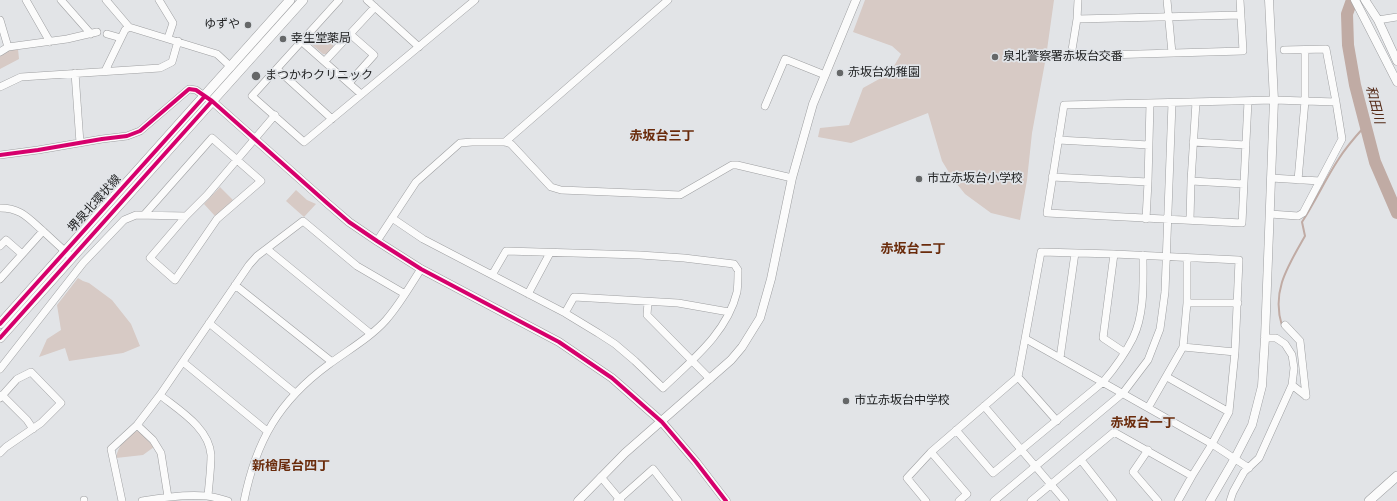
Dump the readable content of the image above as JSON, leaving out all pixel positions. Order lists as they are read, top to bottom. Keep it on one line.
{"streets":{"main road":["堺泉北環状線"]},"districts":["赤坂台三丁","赤坂台二丁","赤坂台一丁","新檜尾台四丁"],"water":["和田川"],"places":["ゆずや","幸生堂薬局","泉北警察署赤坂台交番","赤坂台幼稚園","まつかわクリニック","市立赤坂台小学校","市立赤坂台中学校"]}
